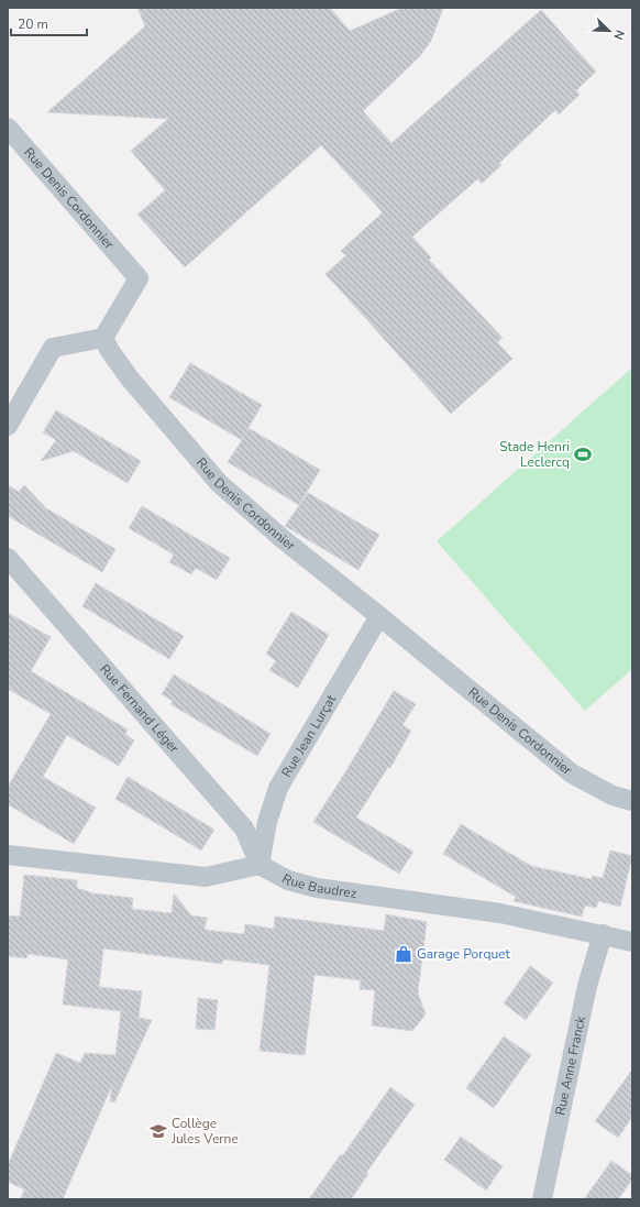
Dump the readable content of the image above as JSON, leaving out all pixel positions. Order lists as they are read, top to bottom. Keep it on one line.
{"streets":{"street":["Rue Denis Cordonnier","Rue Fernand Léger","Rue Jean Lurçat","Rue Baudrez","Rue Anne Franck"]},"crossings":[["Rue Denis Cordonnier","Rue Jean Lurçat"],["Rue Fernand Léger","Rue Jean Lurçat"],["Rue Fernand Léger","Rue Baudrez"],["Rue Jean Lurçat","Rue Baudrez"],["Rue Baudrez","Rue Anne Franck"]],"places":{"sports":["Stade Henri Leclercq"],"shop":["Garage Porquet"],"school or university":["Collège Jules Verne"]},"scale_bar":"20 m","north":"bottom right"}
